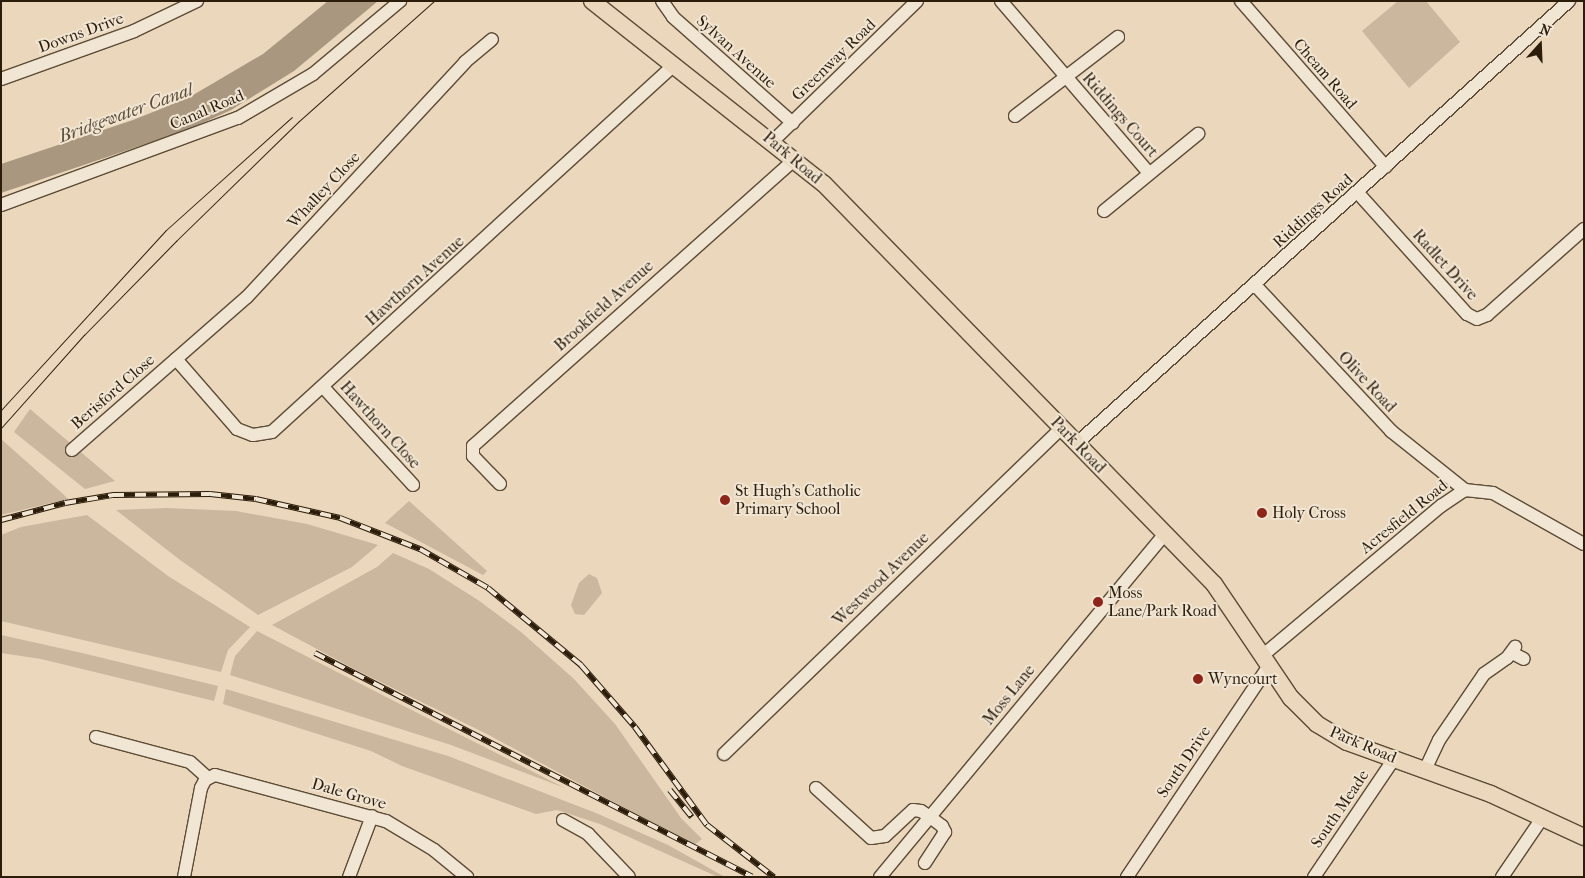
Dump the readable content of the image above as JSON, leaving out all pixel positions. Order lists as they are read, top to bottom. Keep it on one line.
{"streets":{"main road":["Park Road"],"street":["Downs Drive","Sylvan Avenue","Greenway Road","Cheam Road","Canal Road","Riddings Court","Whalley Close","Riddings Road","Radlet Drive","Hawthorn Avenue","Brookfield Avenue","Olive Road","Berisford Close","Hawthorn Close","Acresfield Road","Westwood Avenue","Moss Lane","South Drive","Dale Grove","South Meade"]},"crossings":[["Sylvan Avenue","Greenway Road"],["Greenway Road","Park Road"],["Cheam Road","Riddings Road"],["Park Road","Riddings Road"],["Park Road","Hawthorn Avenue"],["Park Road","Brookfield Avenue"],["Park Road","Acresfield Road"],["Park Road","Westwood Avenue"],["Park Road","Moss Lane"],["Park Road","South Drive"],["Park Road","South Meade"],["Whalley Close","Hawthorn Avenue"],["Whalley Close","Berisford Close"],["Riddings Road","Radlet Drive"],["Riddings Road","Olive Road"],["Hawthorn Avenue","Berisford Close"],["Hawthorn Avenue","Hawthorn Close"],["Olive Road","Acresfield Road"],["Acresfield Road","South Drive"]],"water":["Bridgewater Canal"],"places":["St Hugh's Catholic Primary School","Holy Cross","Moss Lane/Park Road","Wyncourt"],"north":"top"}
